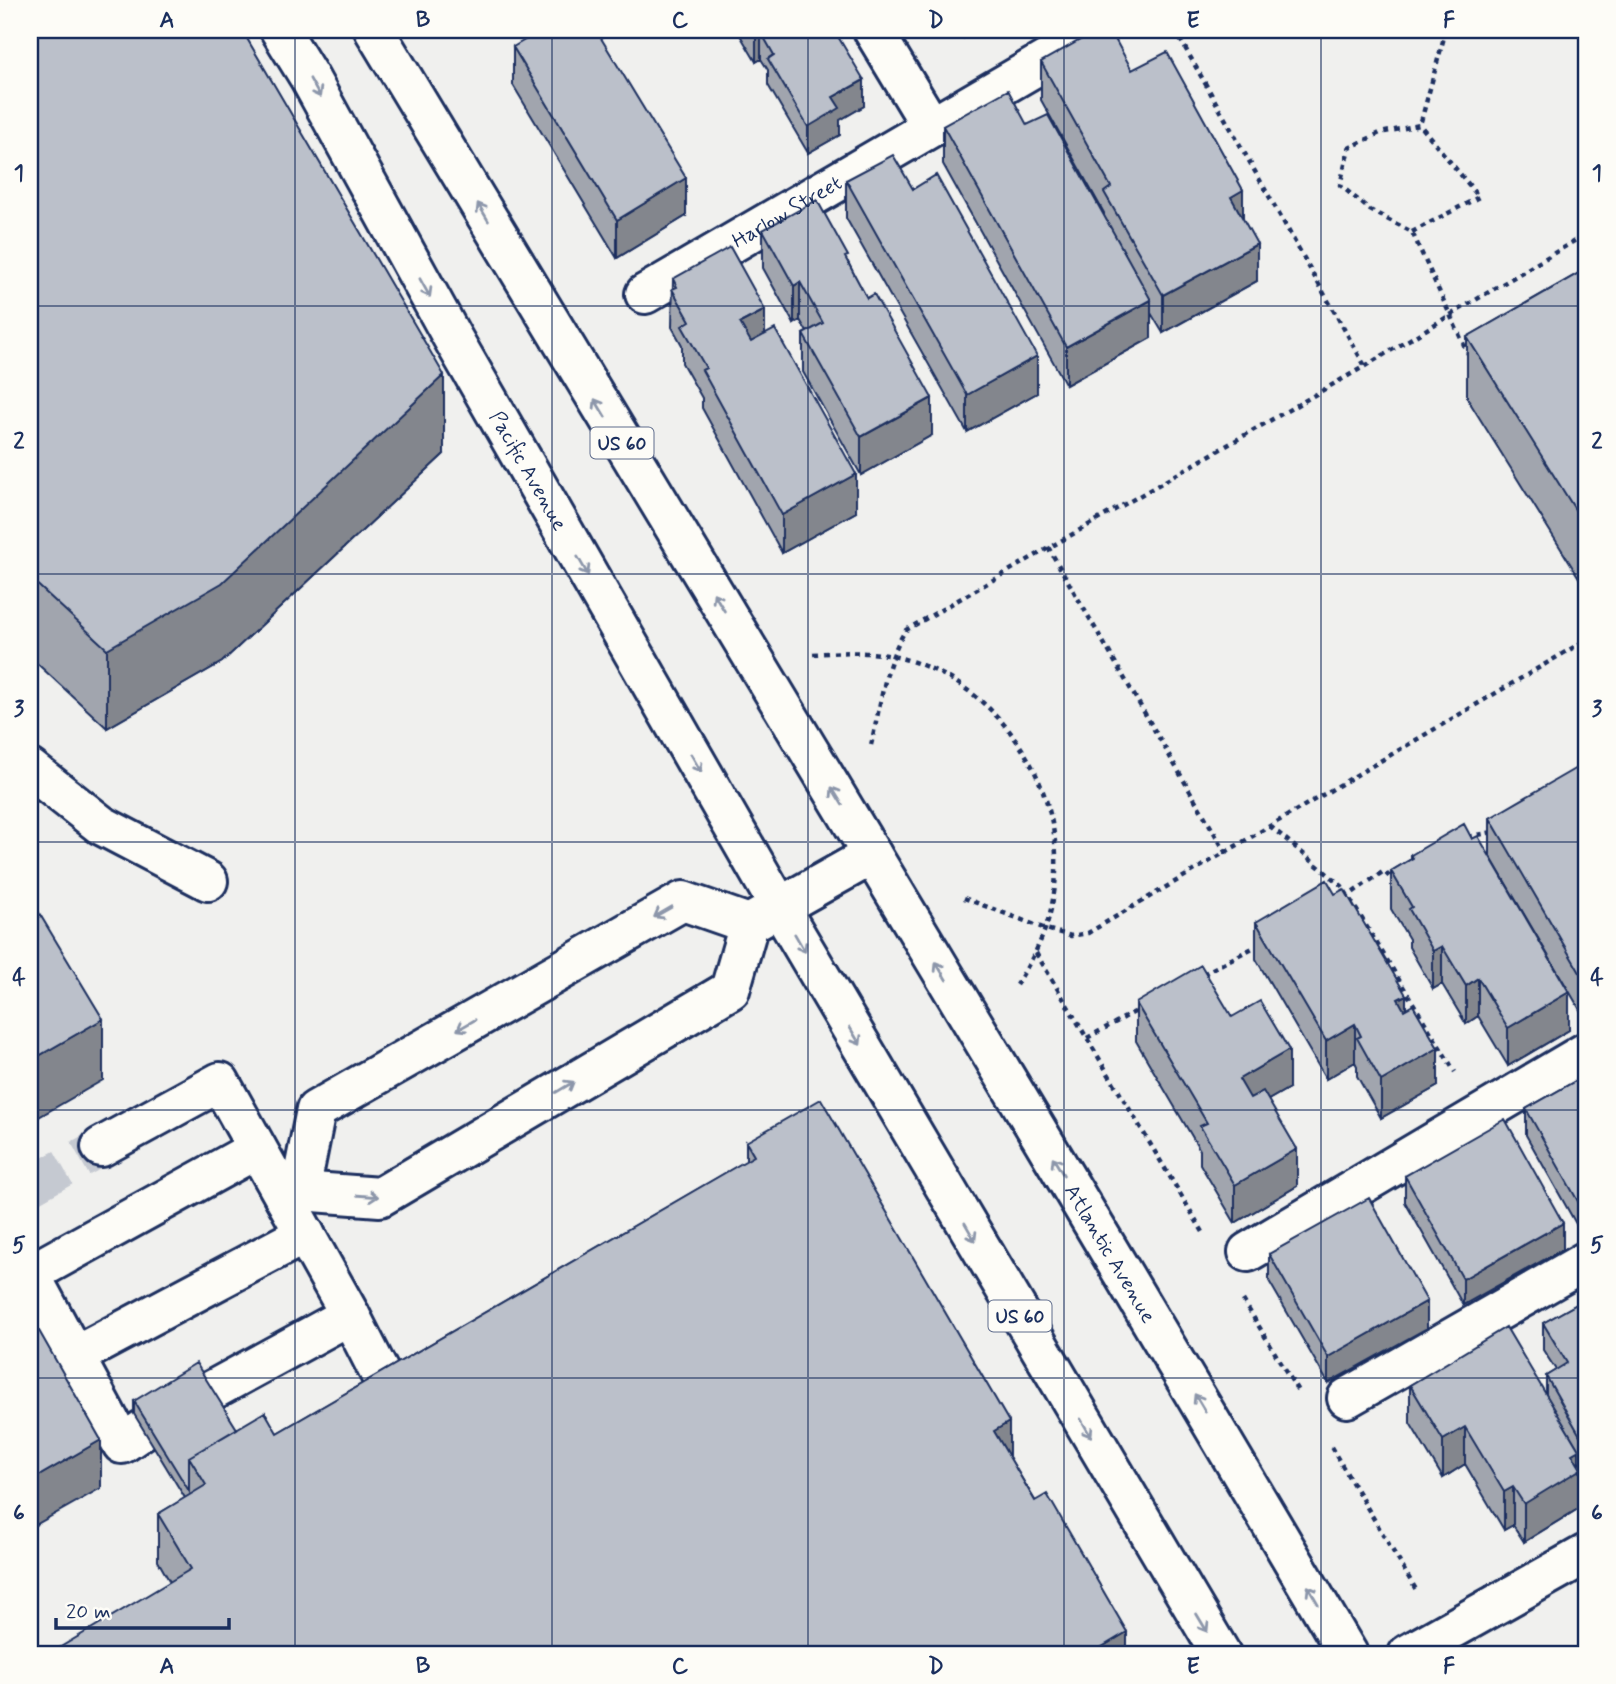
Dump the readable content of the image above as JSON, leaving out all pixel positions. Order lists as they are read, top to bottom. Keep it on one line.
{"streets":{"main road":["Harlow Street","US 60","Pacific Avenue","Atlantic Avenue"]},"crossings":[["US 60","Pacific Avenue"],["US 60","Atlantic Avenue"]],"scale_bar":"20 m","grid":{"columns":["A","B","C","D","E","F"],"rows":["1","2","3","4","5","6"]}}
